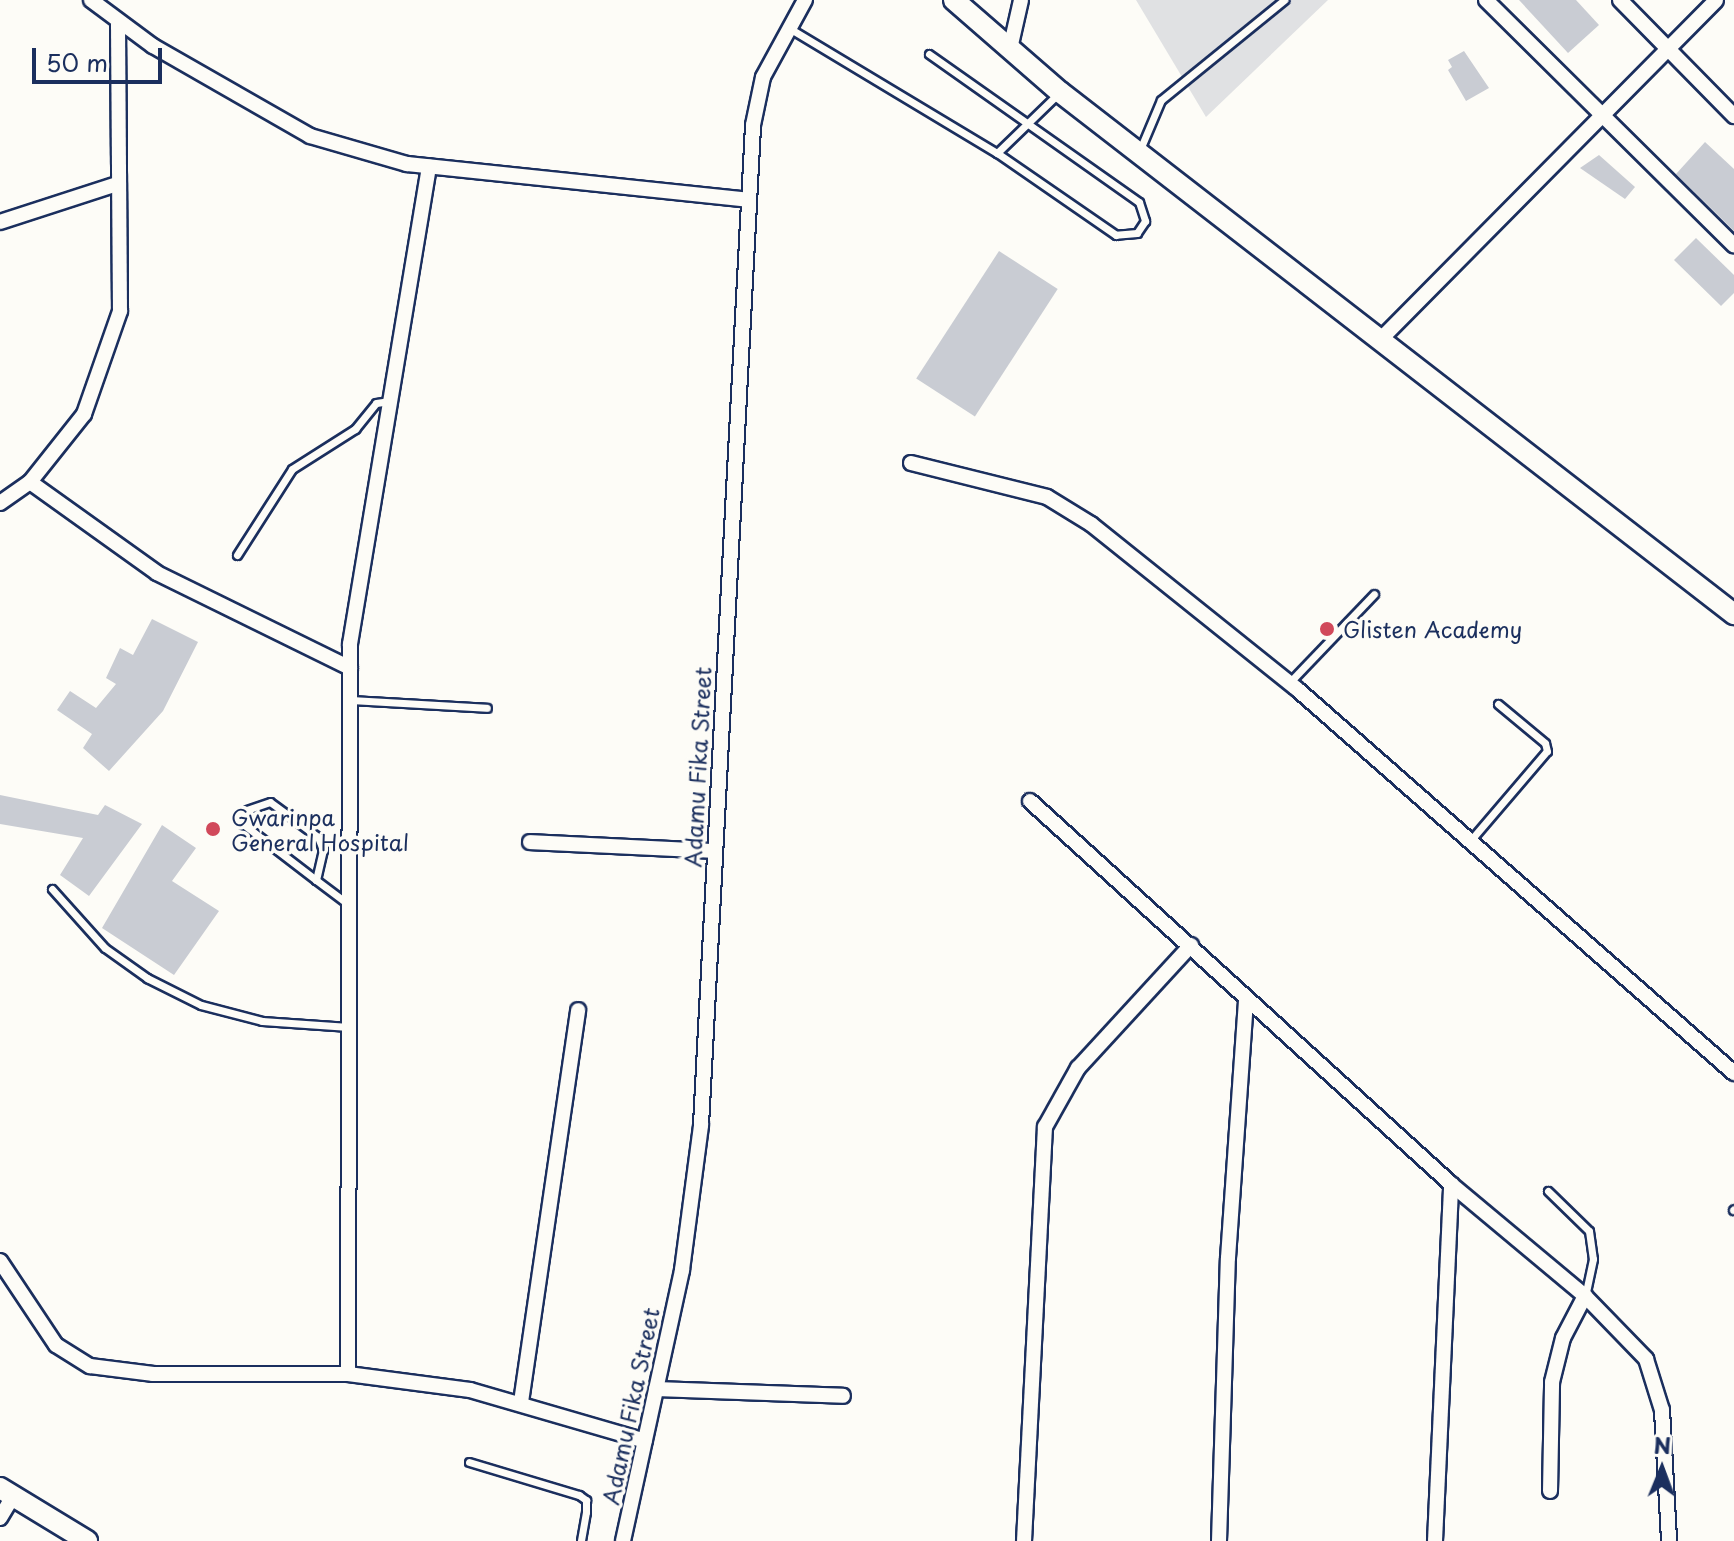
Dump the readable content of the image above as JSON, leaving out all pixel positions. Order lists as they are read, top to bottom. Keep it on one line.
{"streets":{"street":["Adamu Fika Street"]},"places":["Glisten Academy","Gwarinpa General Hospital"],"scale_bar":"50 m","north":"top"}
